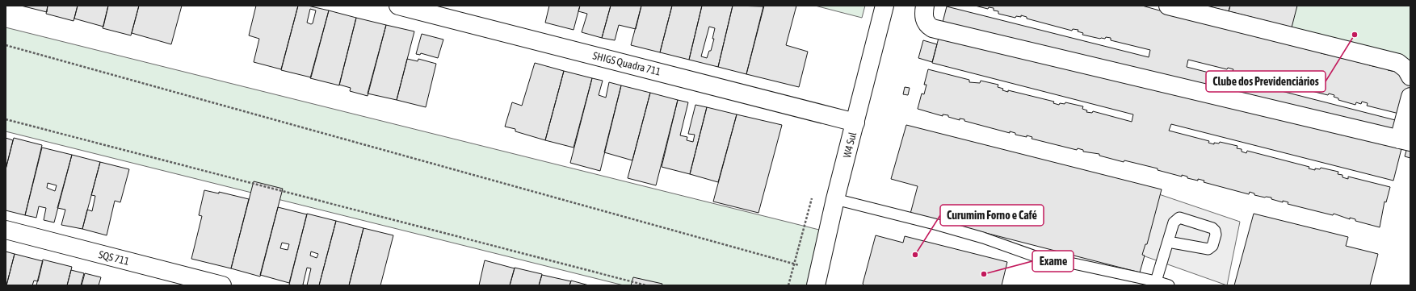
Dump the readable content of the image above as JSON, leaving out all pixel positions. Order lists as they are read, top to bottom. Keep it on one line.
{"streets":{"street":["SHIGS Quadra 711","W4 Sul","SQS 711"]},"crossings":[["SHIGS Quadra 711","W4 Sul"]],"places":["Clube dos Previdenciários","Curumim Forno e Café","Exame"]}
